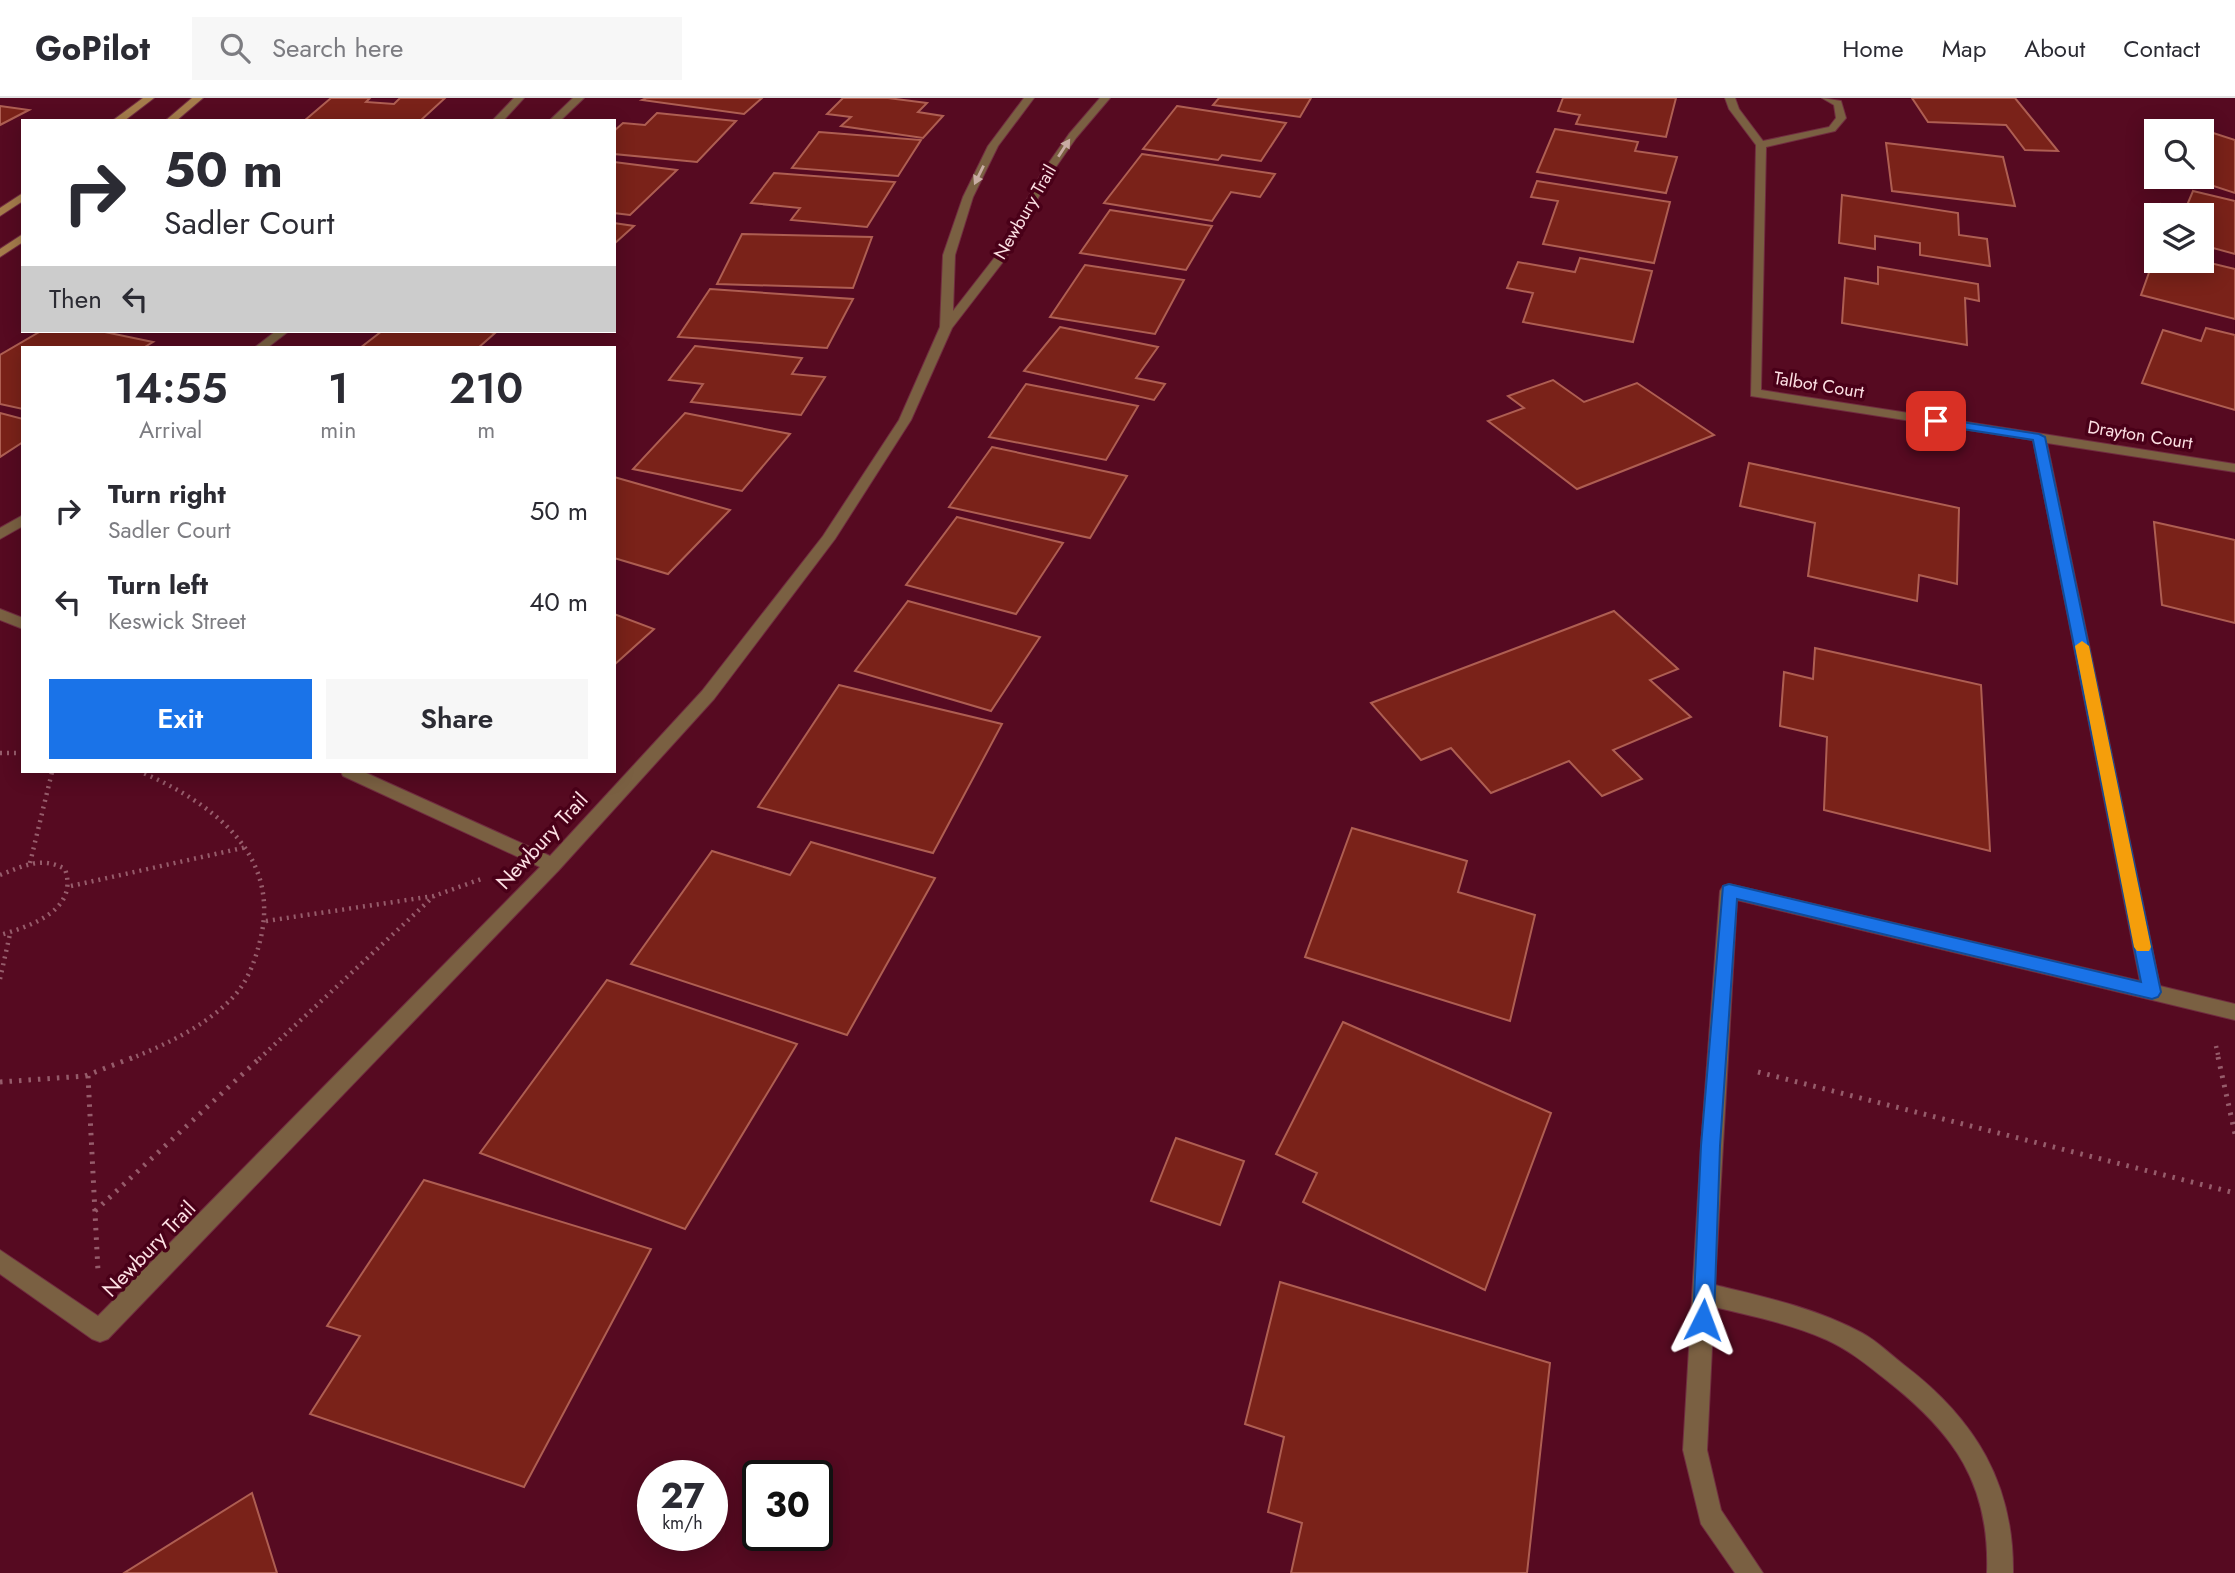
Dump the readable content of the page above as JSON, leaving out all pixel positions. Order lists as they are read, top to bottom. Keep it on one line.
{"streets":{"street":["Newbury Trail","Talbot Court","Drayton Court"]},"crossings":[["Talbot Court","Drayton Court"]],"page":{"header":"GoPilot","search":"Search here","nav":["Home","Map","About","Contact"],"turn":["50 m","Sadler Court"],"then":"Then","eta":["14:55","Arrival","1","min","210","m"],"list":[{"name":"Turn right","note":"Sadler Court","value":"50 m"},{"name":"Turn left","note":"Keswick Street","value":"40 m"}],"buttons":["Exit","Share"],"speed":"27 km/h","limit":"30"}}
